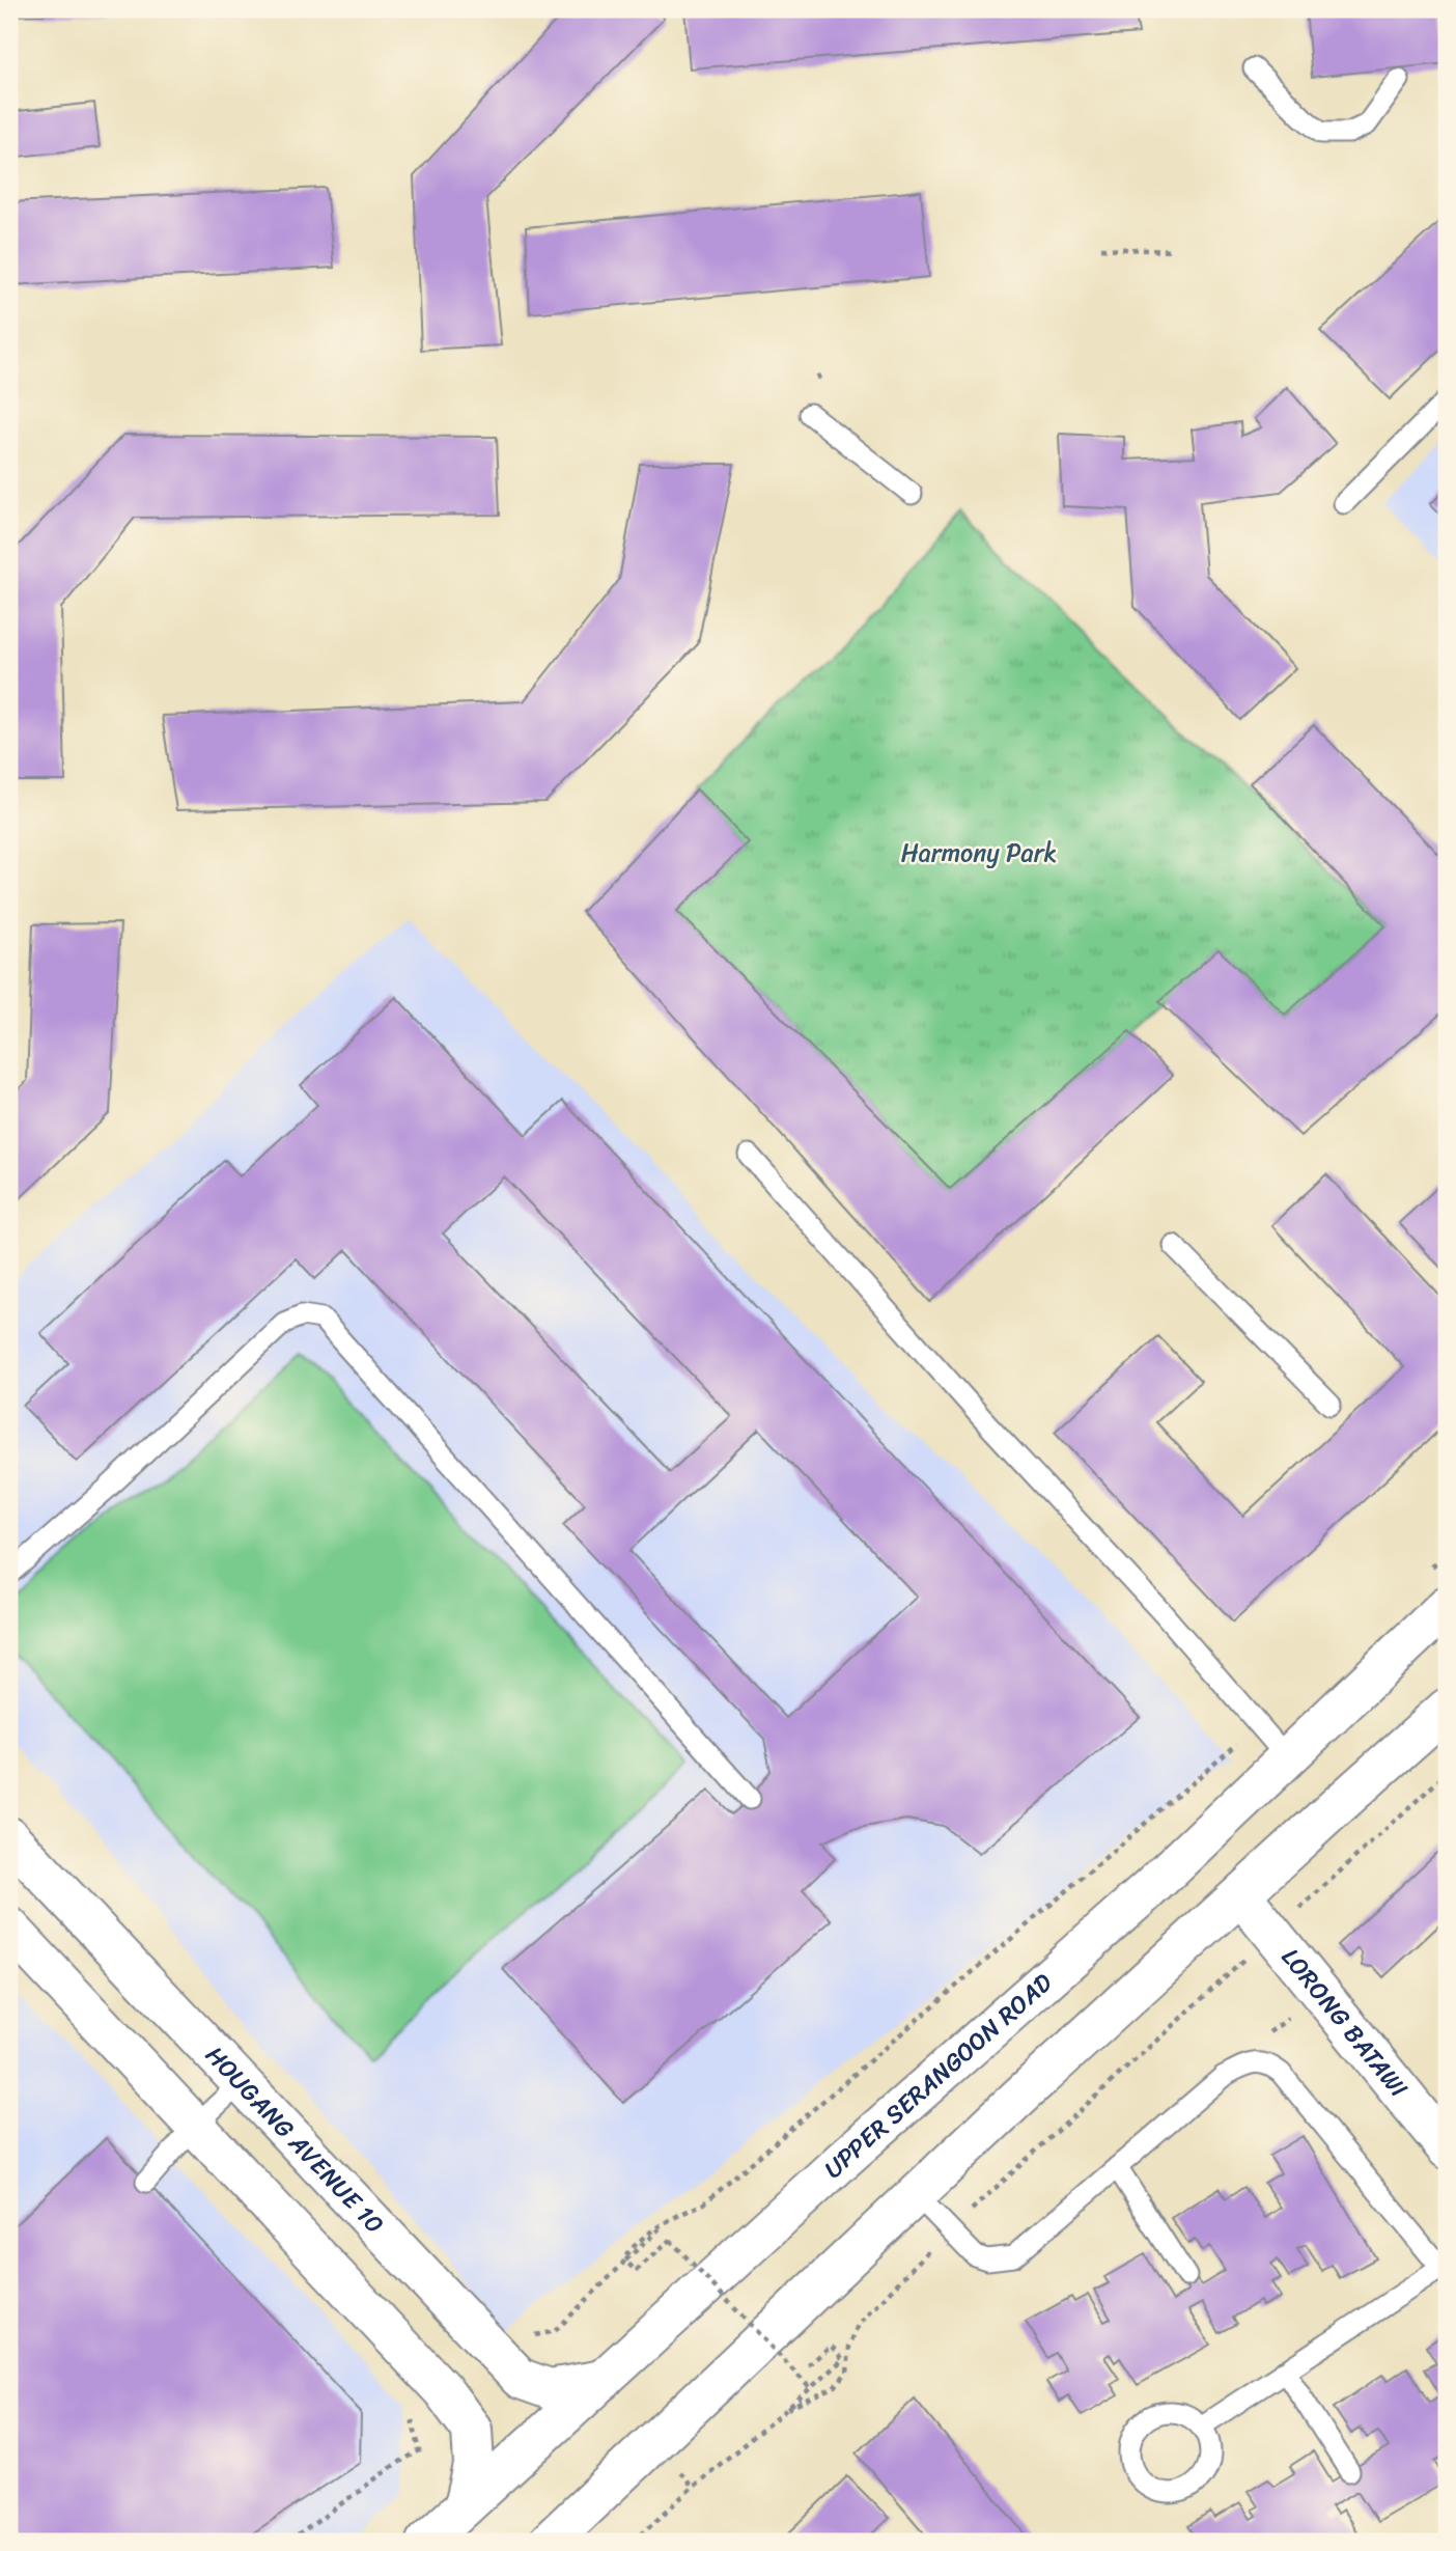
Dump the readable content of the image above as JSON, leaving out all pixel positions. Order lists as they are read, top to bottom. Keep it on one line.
{"streets":{"main road":["LORONG BATAWI","UPPER SERANGOON ROAD","HOUGANG AVENUE 10"]},"crossings":[["UPPER SERANGOON ROAD","HOUGANG AVENUE 10"]],"parks":["Harmony Park"]}
